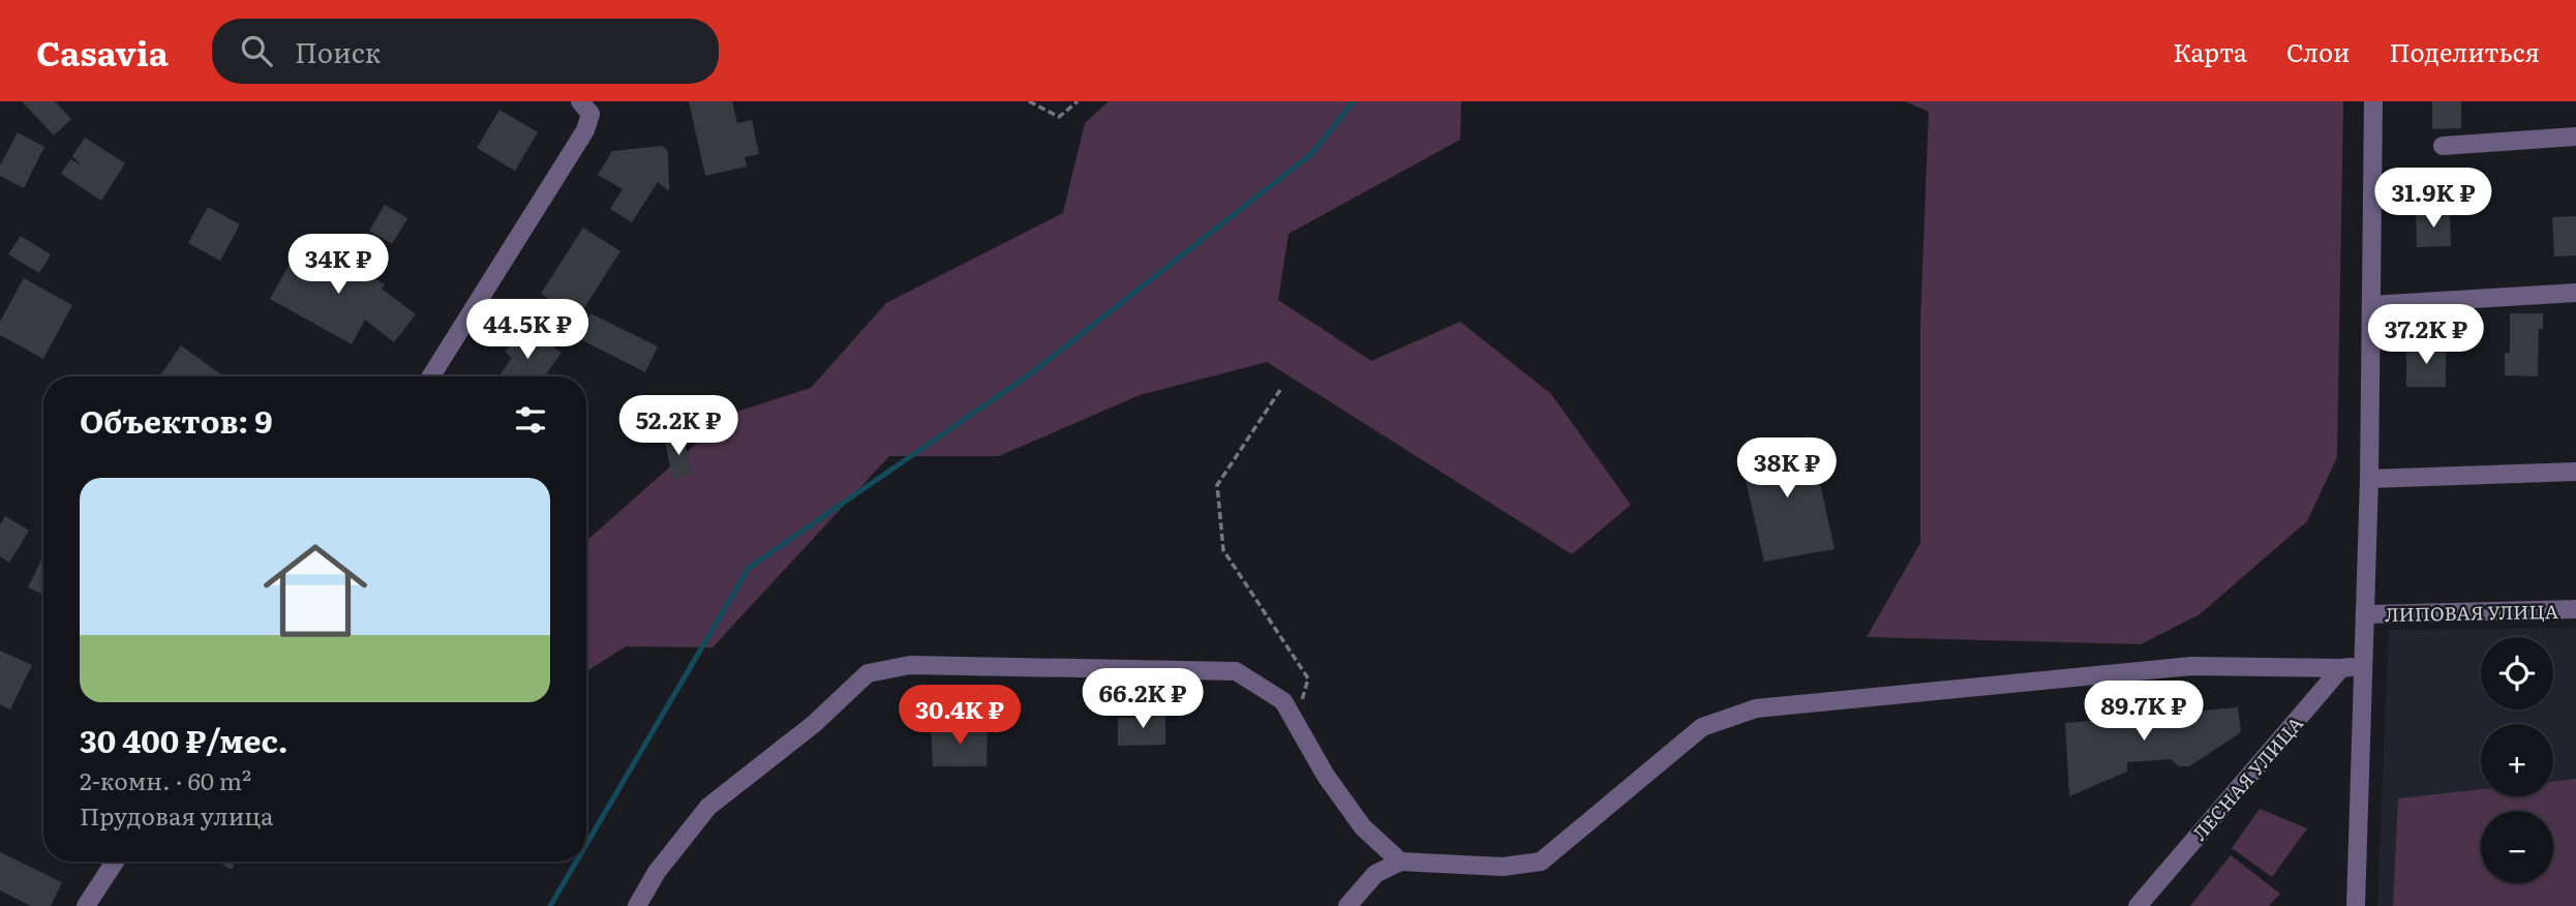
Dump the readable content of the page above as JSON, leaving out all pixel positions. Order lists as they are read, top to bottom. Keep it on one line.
{"streets":{"street":["ЛИПОВАЯ УЛИЦА","ЛЕСНАЯ УЛИЦА"]},"page":{"header":"Casavia","search":"Поиск","nav":["Карта","Слои","Поделиться"],"price":["31.9K ₽","34K ₽","44.5K ₽","37.2K ₽","52.2K ₽","38K ₽","66.2K ₽","89.7K ₽","30.4K ₽"],"heading":"Объектов: 9","list":[{"name":"30 400 ₽/мес.","note":"2-комн. · 60 m² · Прудовая улица"}],"map_buttons":["+","−"]}}
